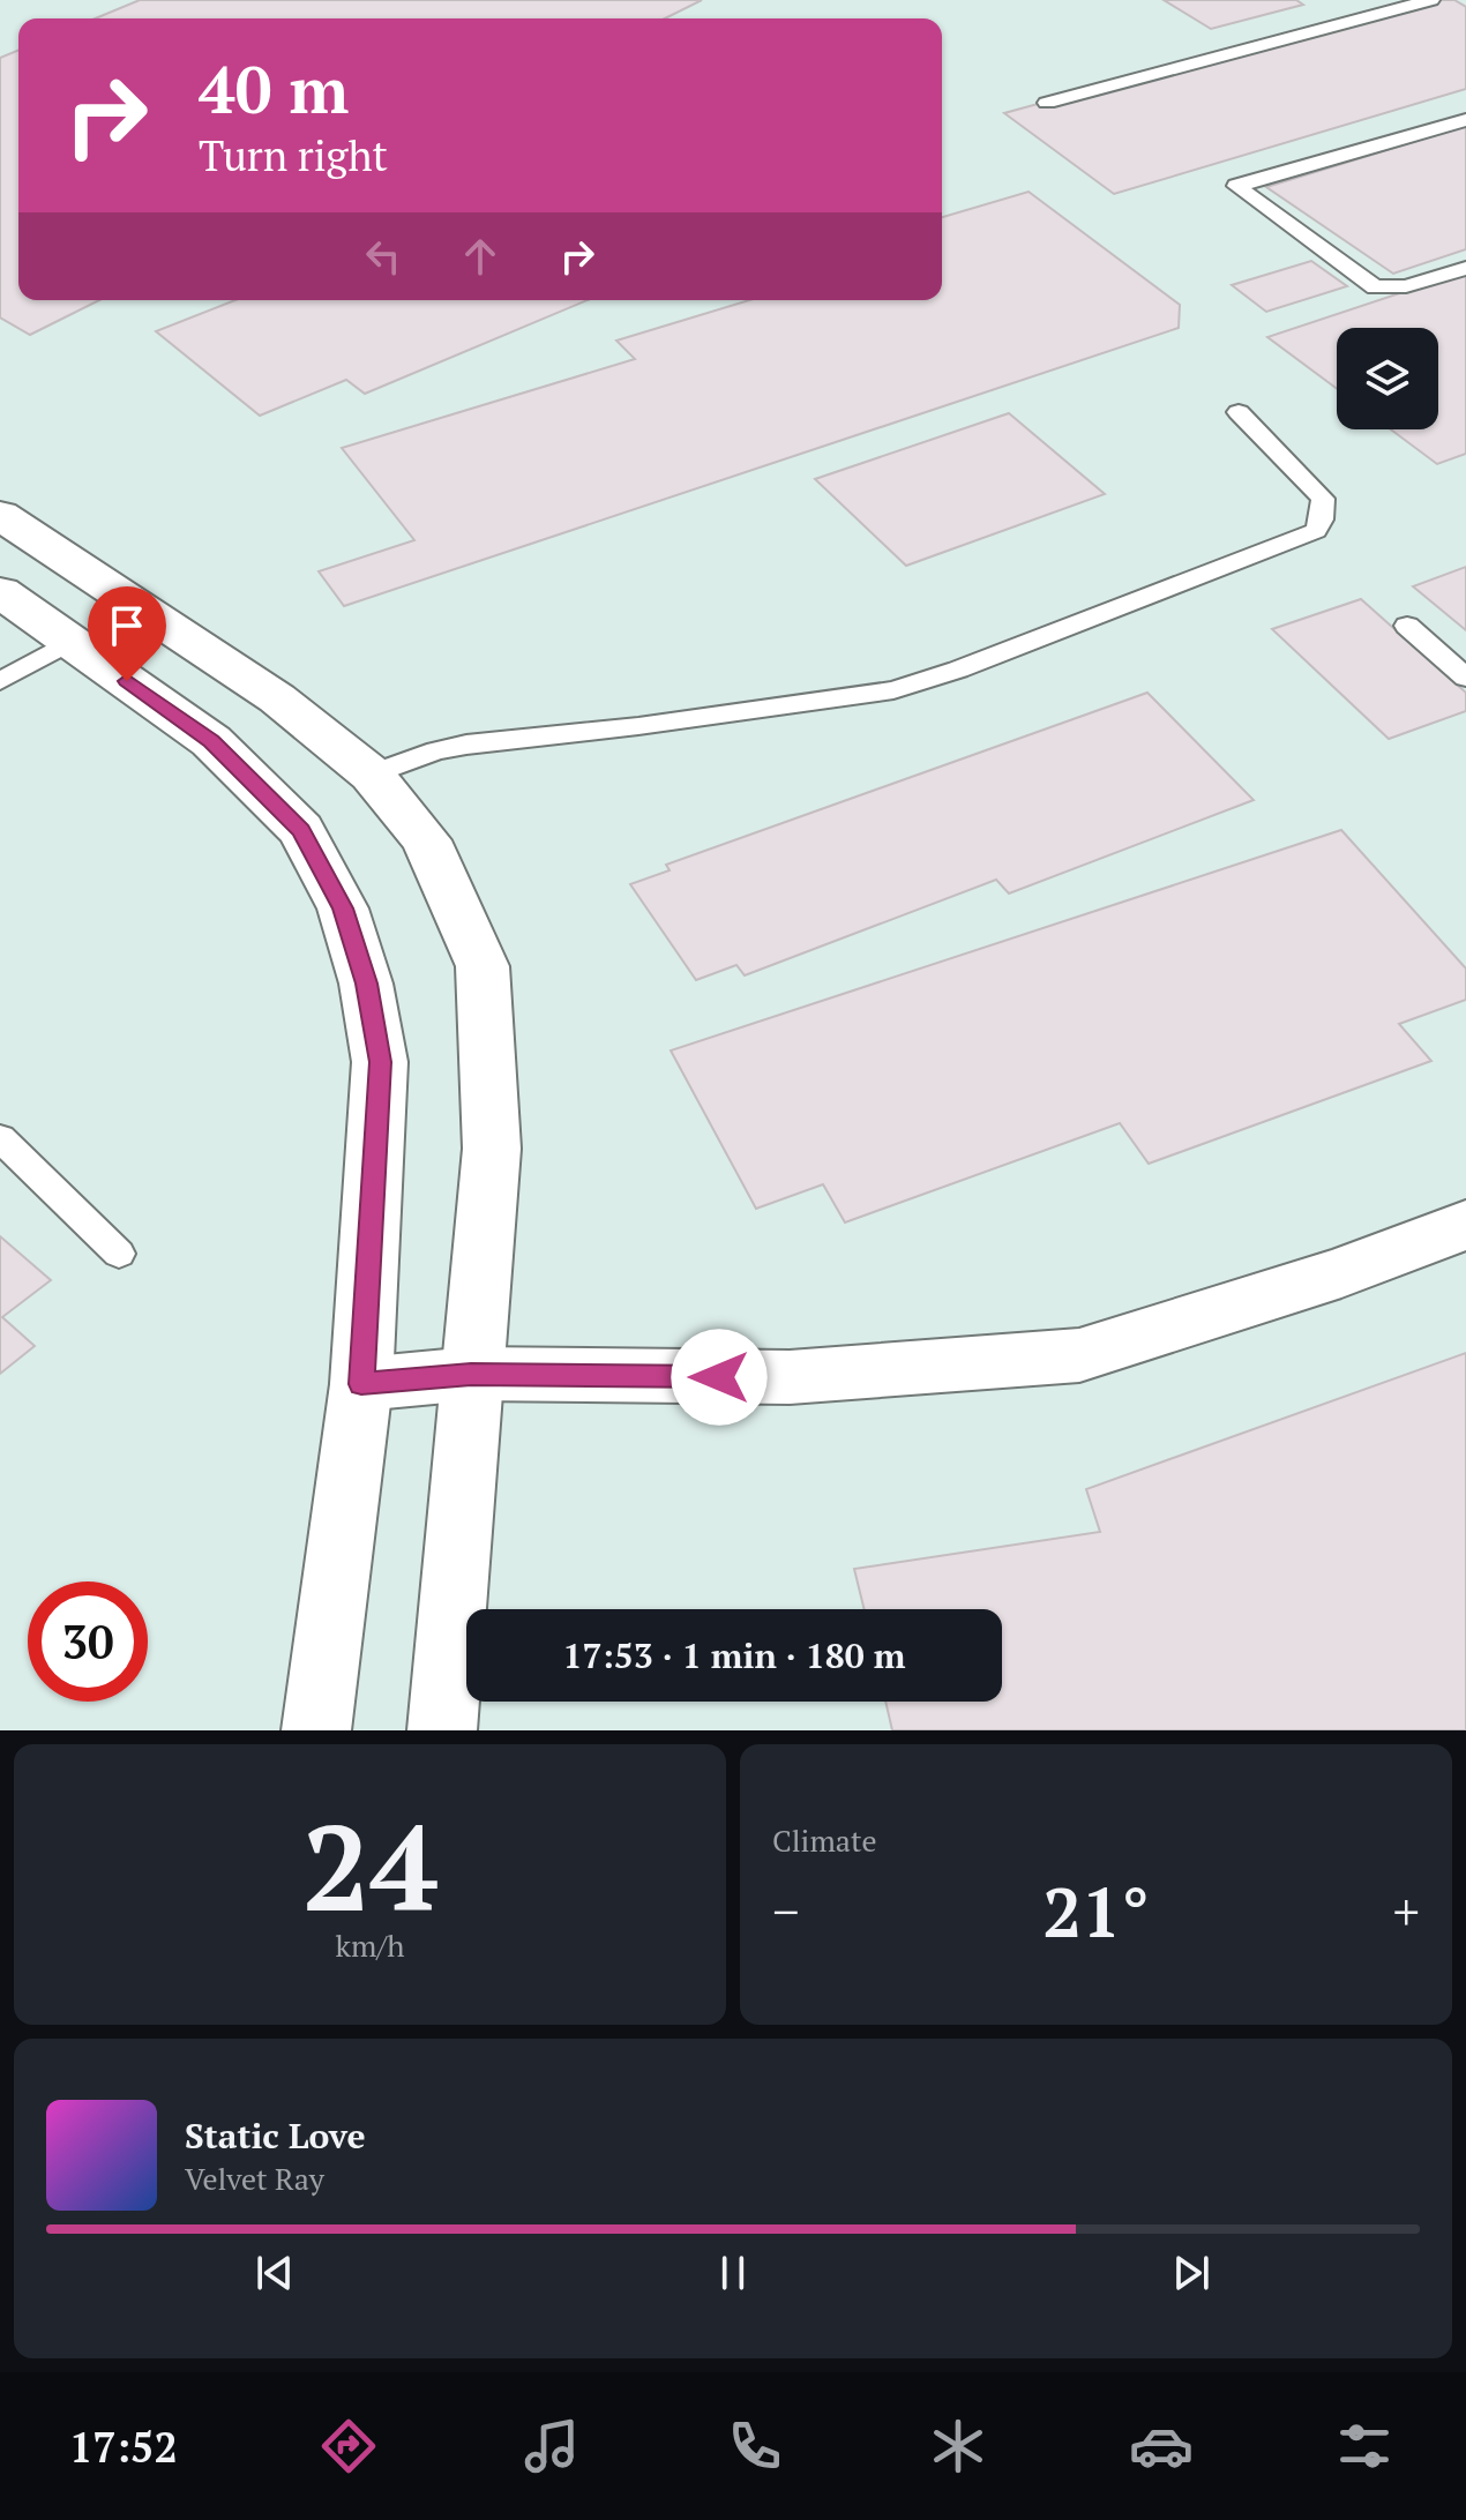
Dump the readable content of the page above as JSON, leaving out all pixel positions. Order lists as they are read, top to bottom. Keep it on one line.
{"page":{"turn":["40 m","Turn right"],"limit":"30","trip":"17:53 · 1 min · 180 m","tile":[["24","km/h"],"Climate"],"heat":["−","21°","+"],"song":["Static Love","Velvet Ray"],"tabs":"17:52"}}
